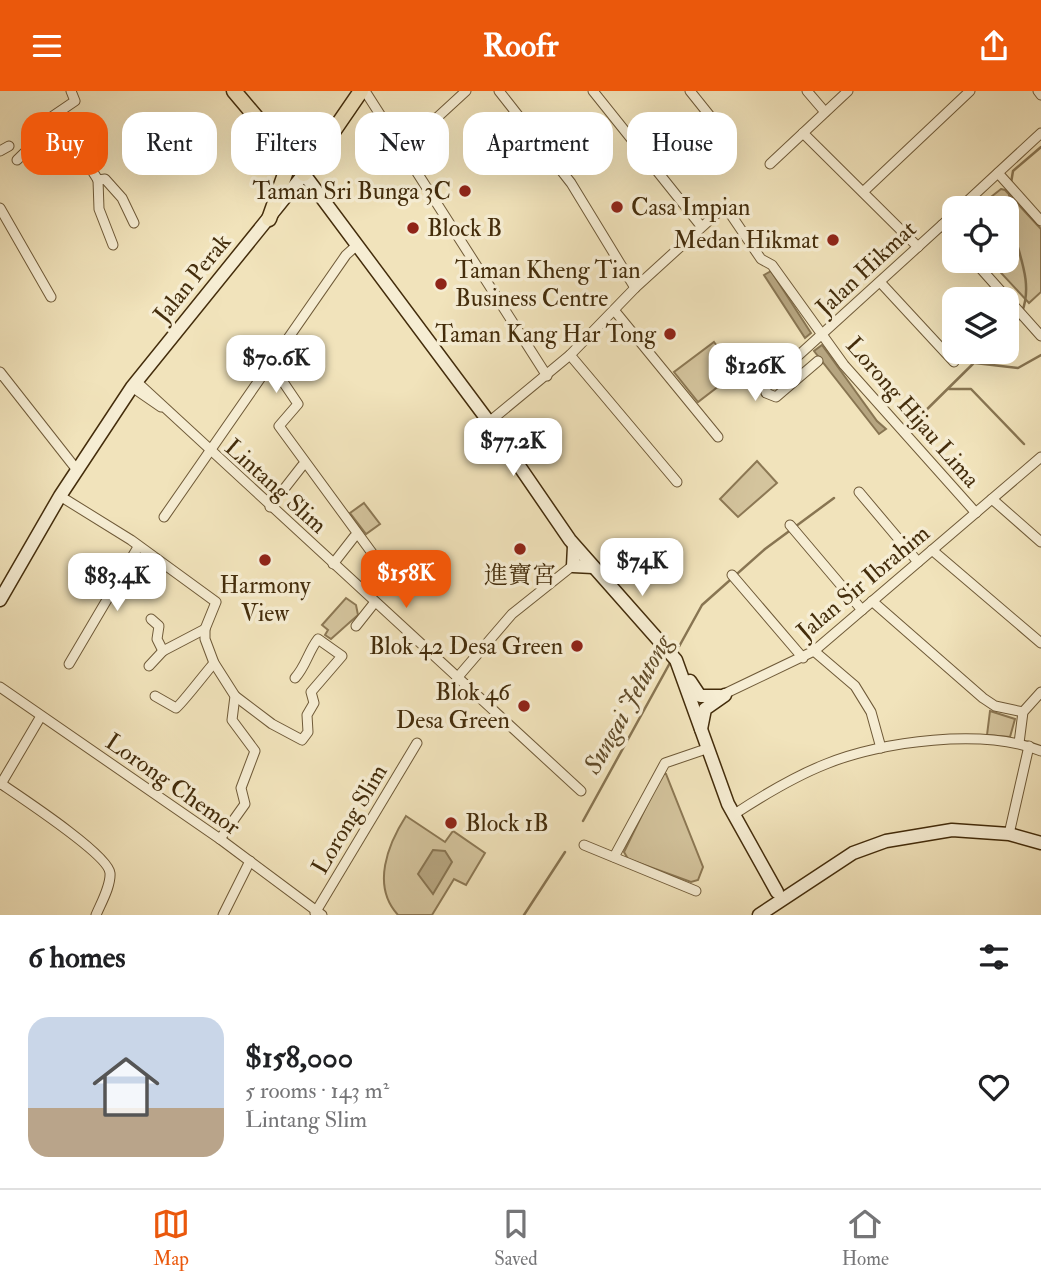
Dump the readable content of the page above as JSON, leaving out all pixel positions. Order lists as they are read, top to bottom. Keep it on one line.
{"streets":{"main road":["Jalan Perak"],"street":["Jalan Hikmat","Lorong Hijau Lima","Lintang Slim","Jalan Sir Ibrahim","Lorong Chemor","Lorong Slim"]},"crossings":[["Jalan Hikmat","Lorong Hijau Lima"],["Jalan Perak","Lintang Slim"],["Lorong Hijau Lima","Jalan Sir Ibrahim"],["Lorong Chemor","Lorong Slim"]],"water":["Sungai Jelutong"],"places":["Taman Sri Bunga 3C","Casa Impian","Block B","Medan Hikmat","Taman Kheng Tian Business Centre","Taman Kang Har Tong","進寶宮","Harmony View","Blok 42 Desa Green","Blok 46 Desa Green","Block 1B"],"page":{"header":"Roofr","chip":["Buy","Rent","Filters","New","Apartment","House"],"price":["$70.6K","$126K","$77.2K","$74K","$158K","$83.4K"],"heading":"6 homes","list":[{"name":"$158,000","note":"5 rooms · 143 m² · Lintang Slim"}],"tabs":["Map","Saved","Home"]}}
